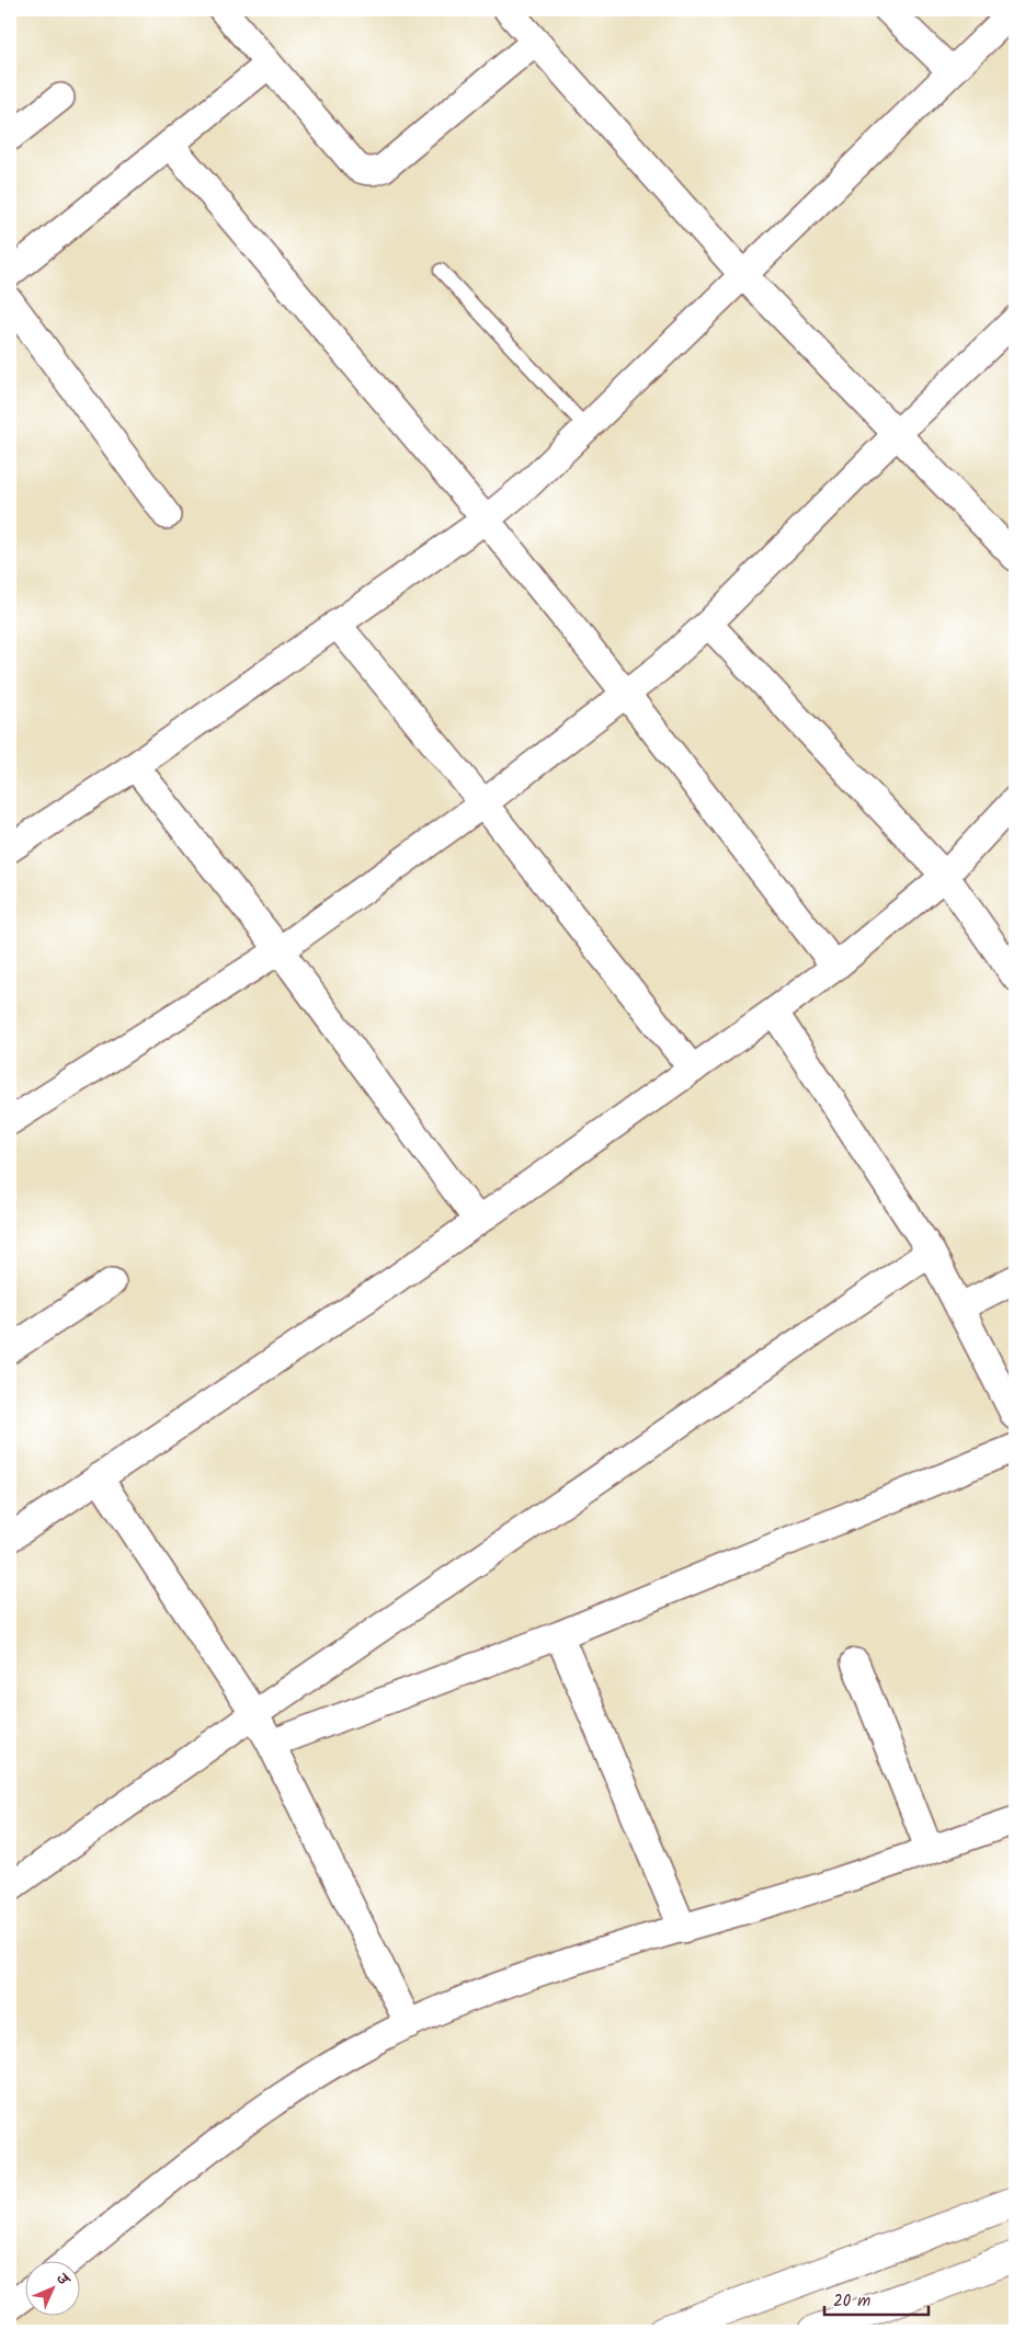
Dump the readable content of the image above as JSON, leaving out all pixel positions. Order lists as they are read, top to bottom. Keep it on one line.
{"scale_bar":"20 m","north":"top right"}
